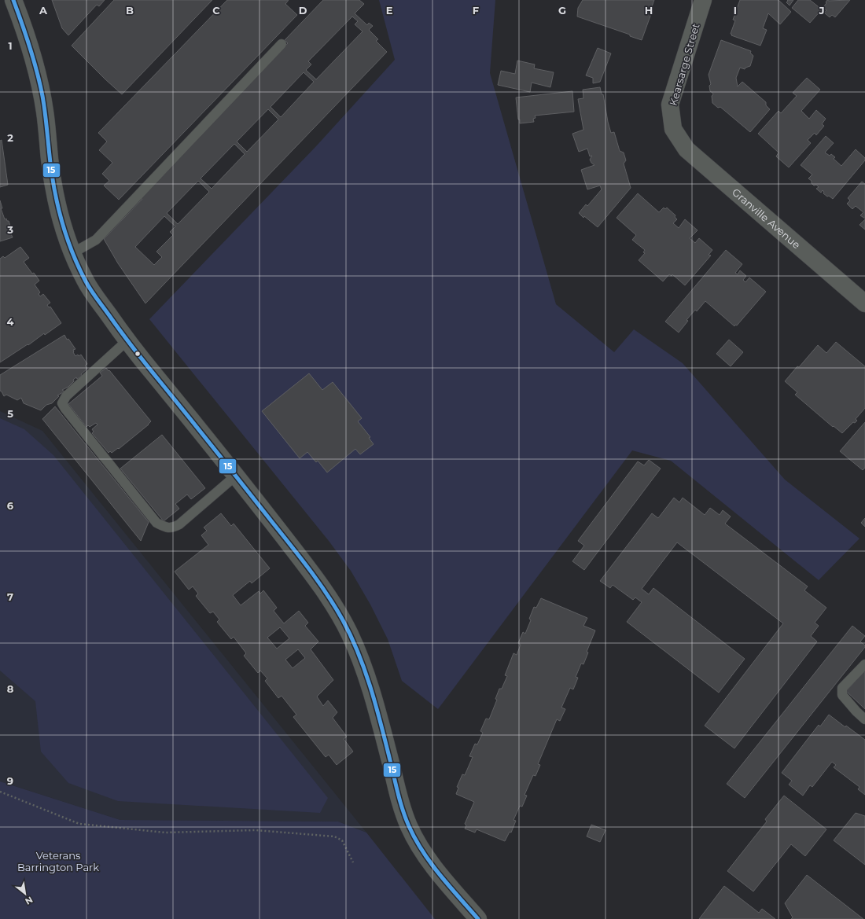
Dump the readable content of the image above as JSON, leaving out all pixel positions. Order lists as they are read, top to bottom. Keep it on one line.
{"streets":{"street":["Kearsarge Street","Granville Avenue"]},"crossings":[["Kearsarge Street","Granville Avenue"]],"parks":["Veterans Barrington Park"],"lines":["transit line 15"],"north":"bottom right","grid":{"columns":["A","B","C","D","E","F","G","H","I","J"],"rows":["1","2","3","4","5","6","7","8","9"]}}
